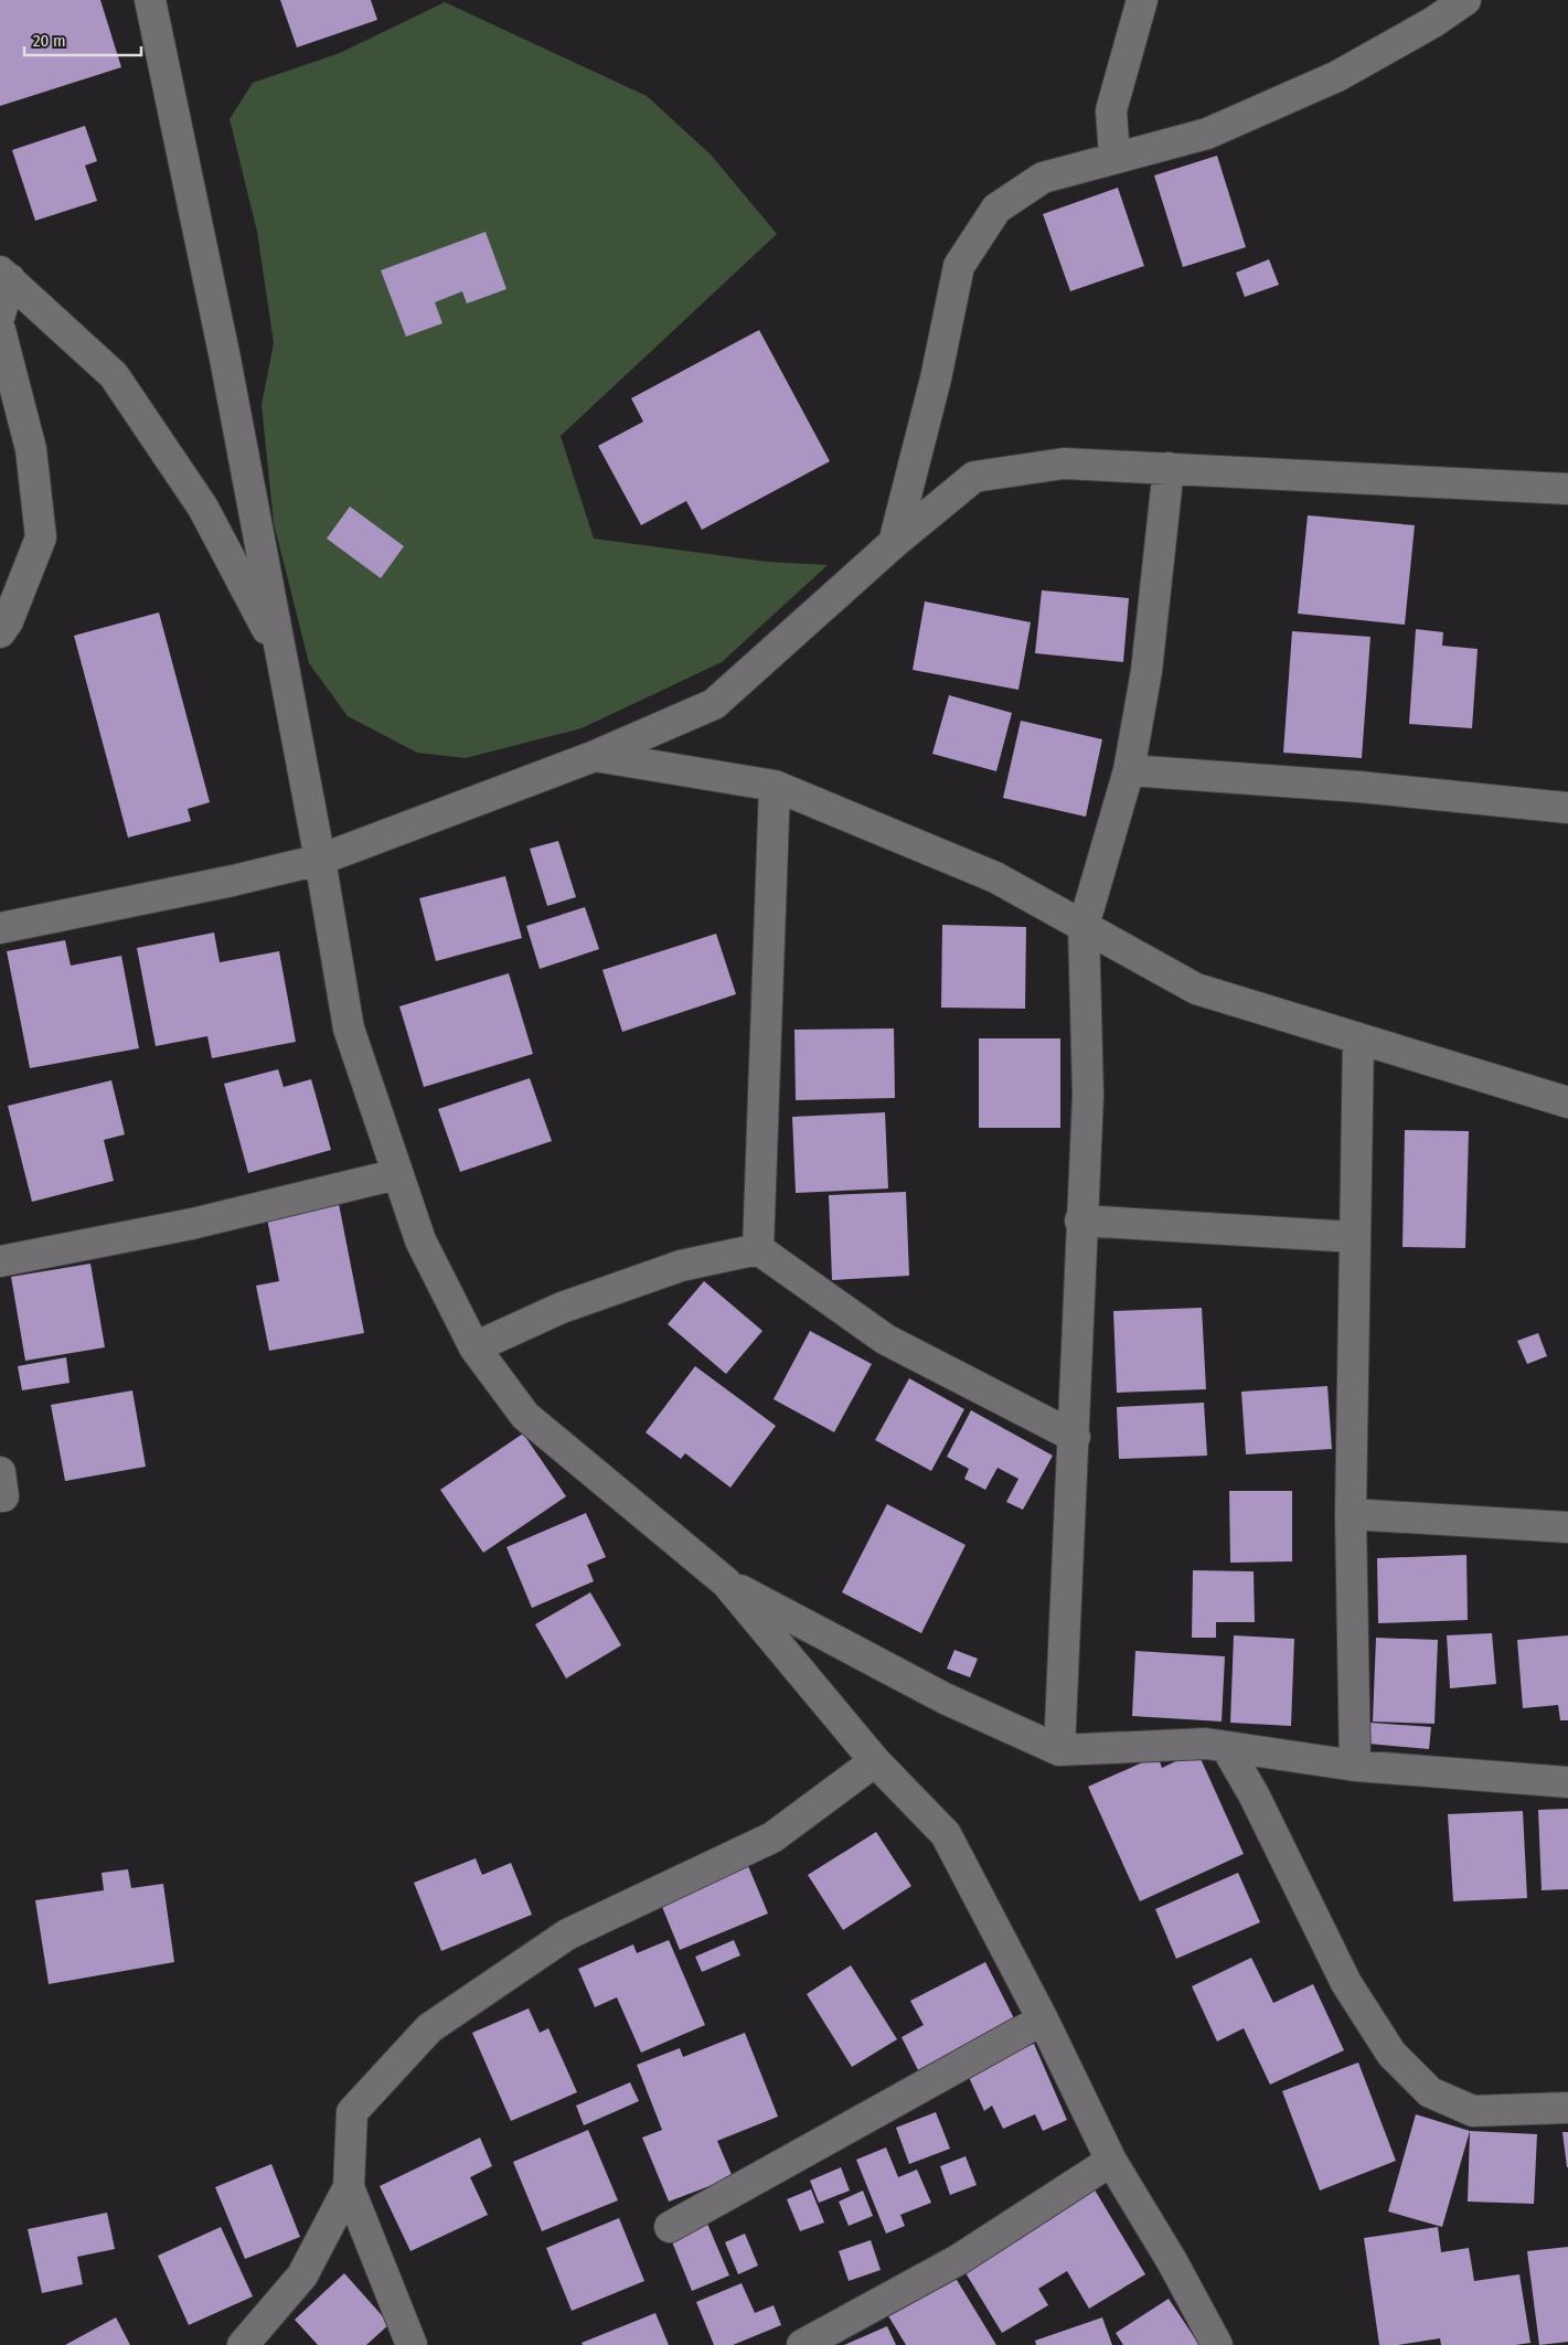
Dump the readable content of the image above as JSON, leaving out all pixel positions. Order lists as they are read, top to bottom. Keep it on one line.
{"scale_bar":"20 m"}
